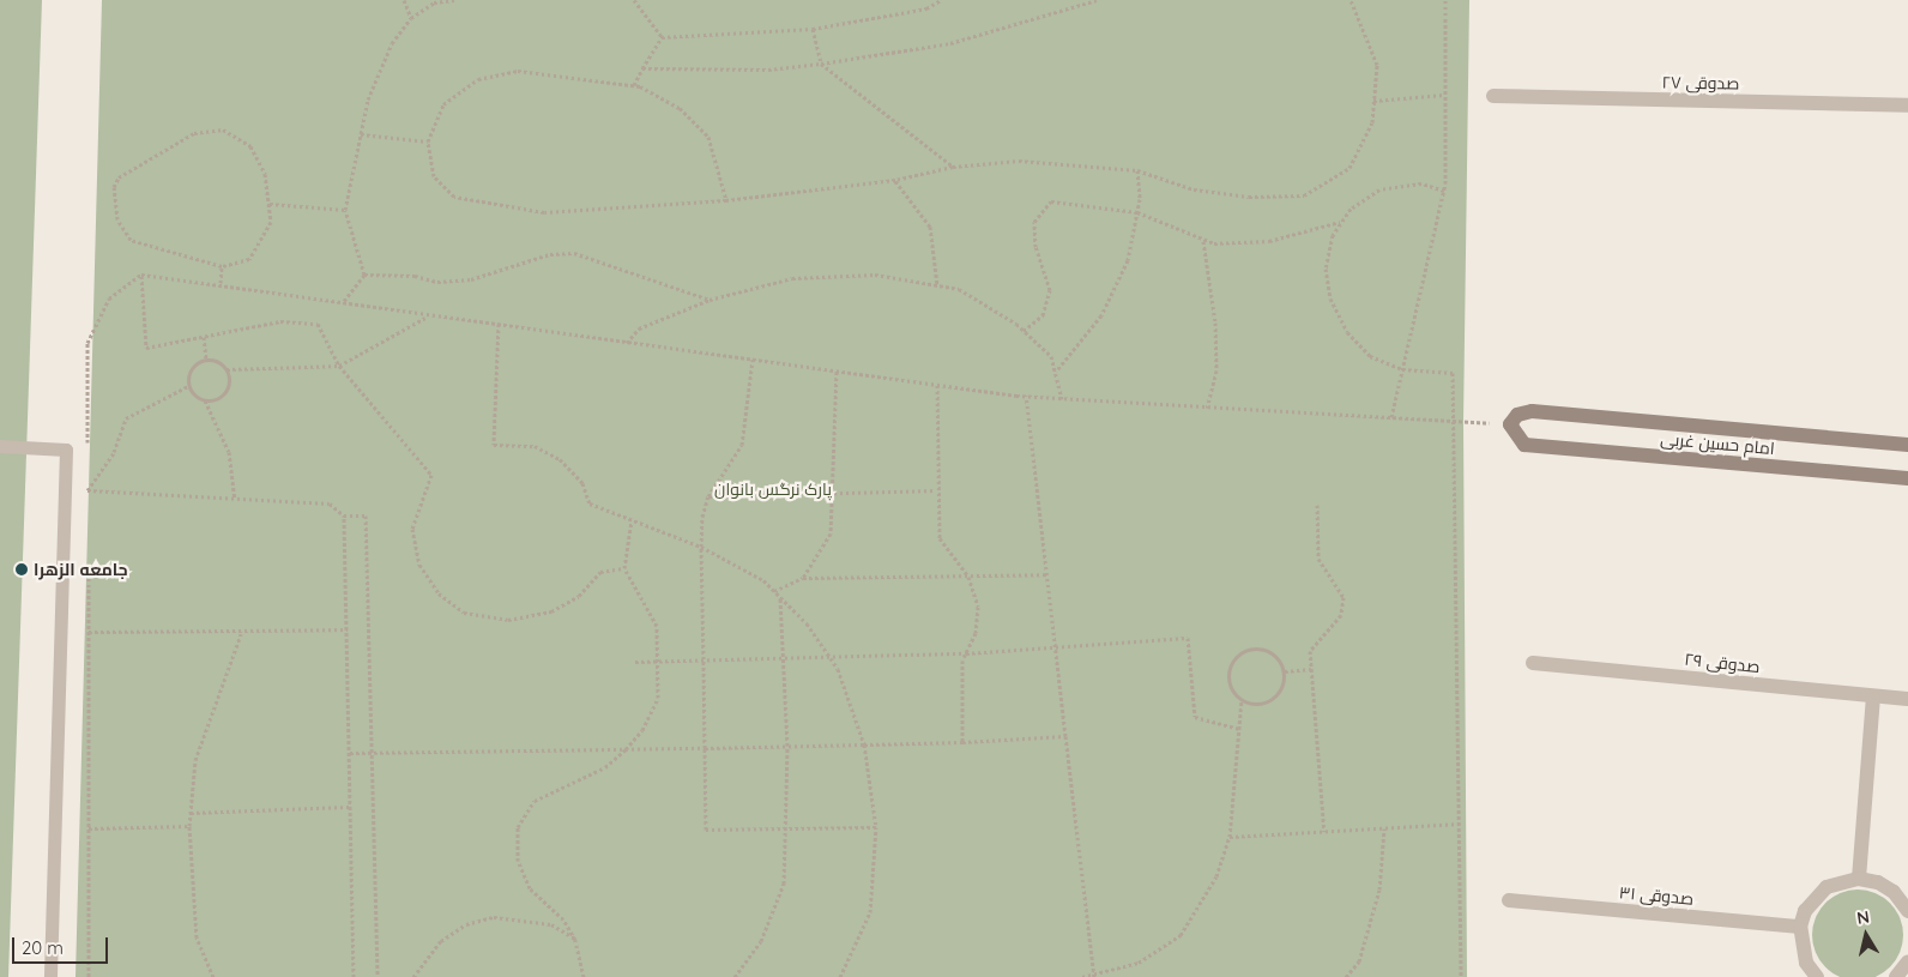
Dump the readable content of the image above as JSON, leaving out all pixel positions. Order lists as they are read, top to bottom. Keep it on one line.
{"streets":{"main road":["امام حسین غربی"],"street":["صدوقی ۲۷","صدوقی ۲۹","صدوقی ۳۱"]},"parks":["پارک نرگس بانوان"],"places":["جامعه الزهرا"],"scale_bar":"20 m","north":"top"}
